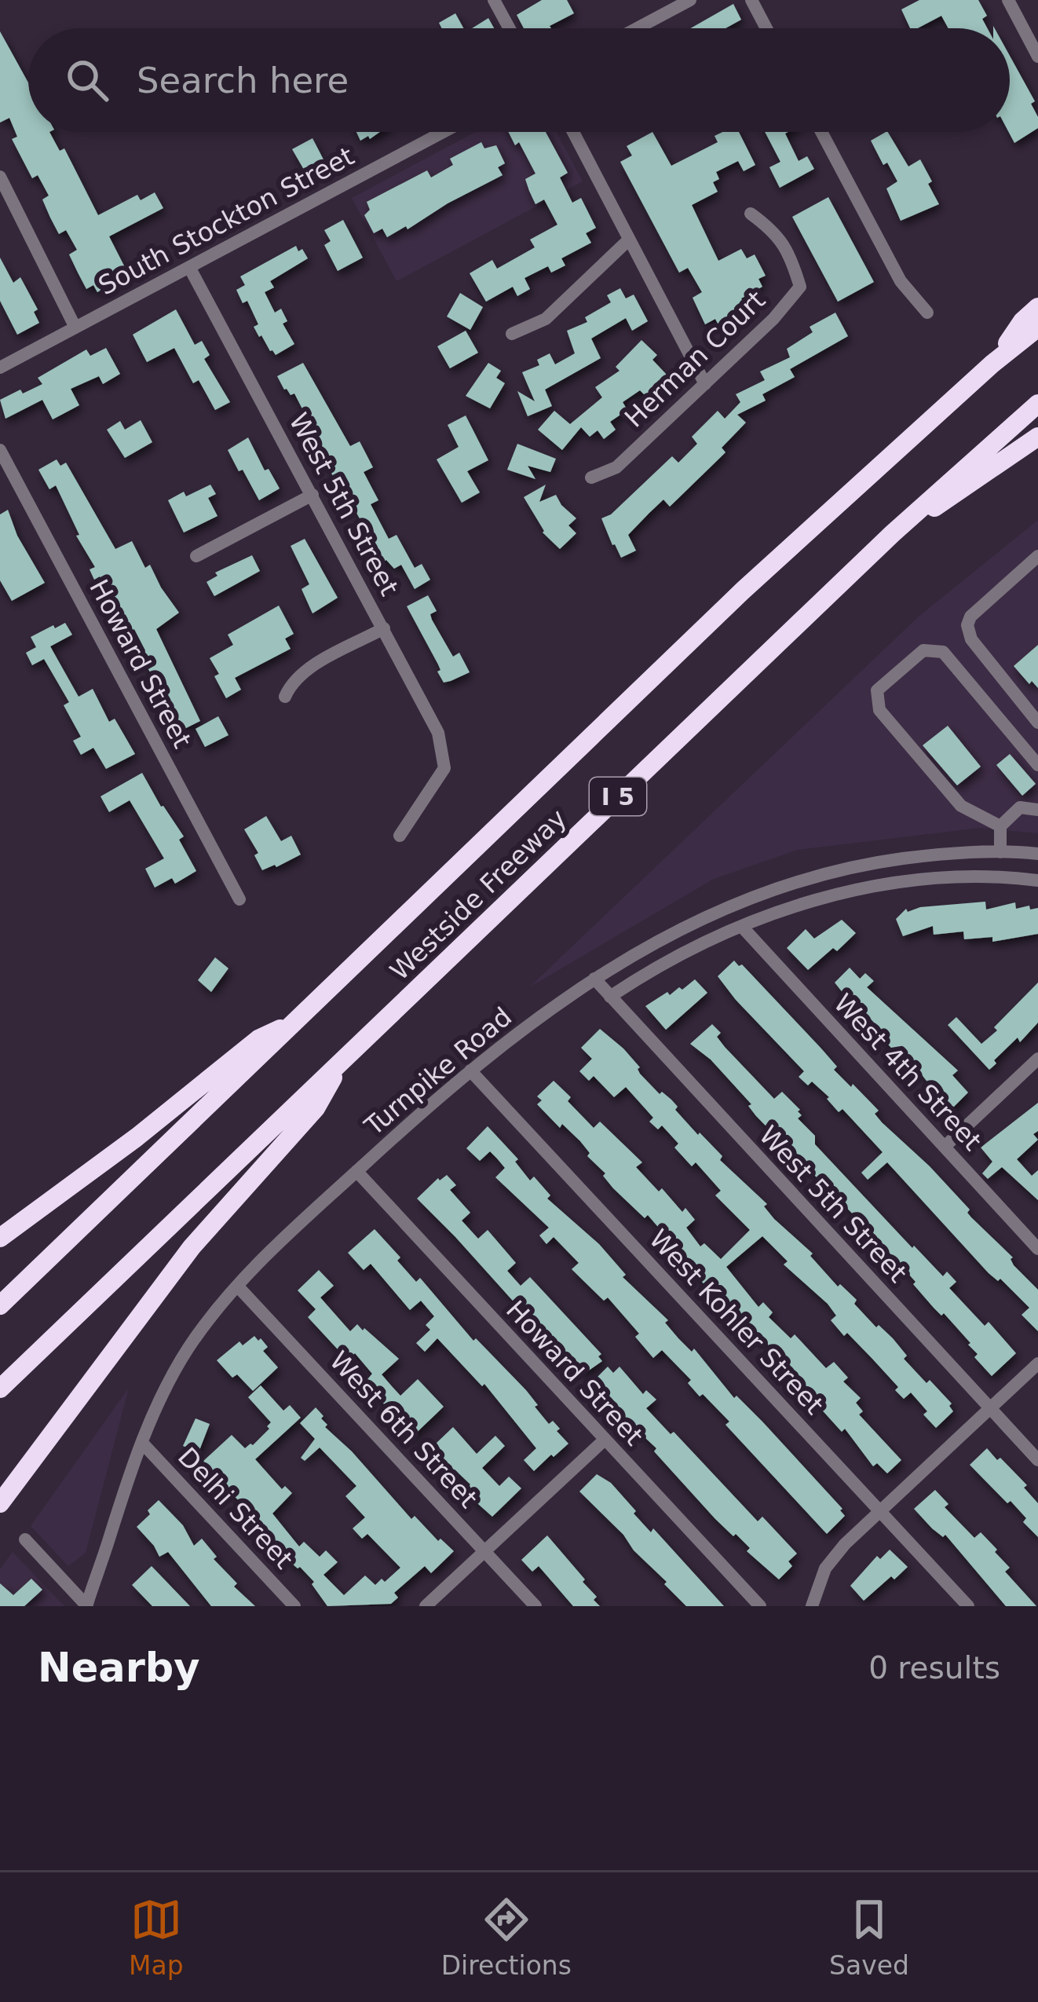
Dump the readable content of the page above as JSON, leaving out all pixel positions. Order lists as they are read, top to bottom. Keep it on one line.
{"streets":{"highway":["I 5","Westside Freeway"],"street":["South Stockton Street","Herman Court","West 5th Street","Howard Street","Turnpike Road","West 4th Street","West Kohler Street","West 6th Street","Delhi Street"]},"crossings":[["South Stockton Street","West 5th Street"],["West 5th Street","Turnpike Road"],["Howard Street","Turnpike Road"],["Turnpike Road","West Kohler Street"],["Turnpike Road","West 6th Street"],["Turnpike Road","Delhi Street"]],"page":{"search":"Search here","heading":["Nearby","0 results"],"nav":["Map","Directions","Saved"]}}
